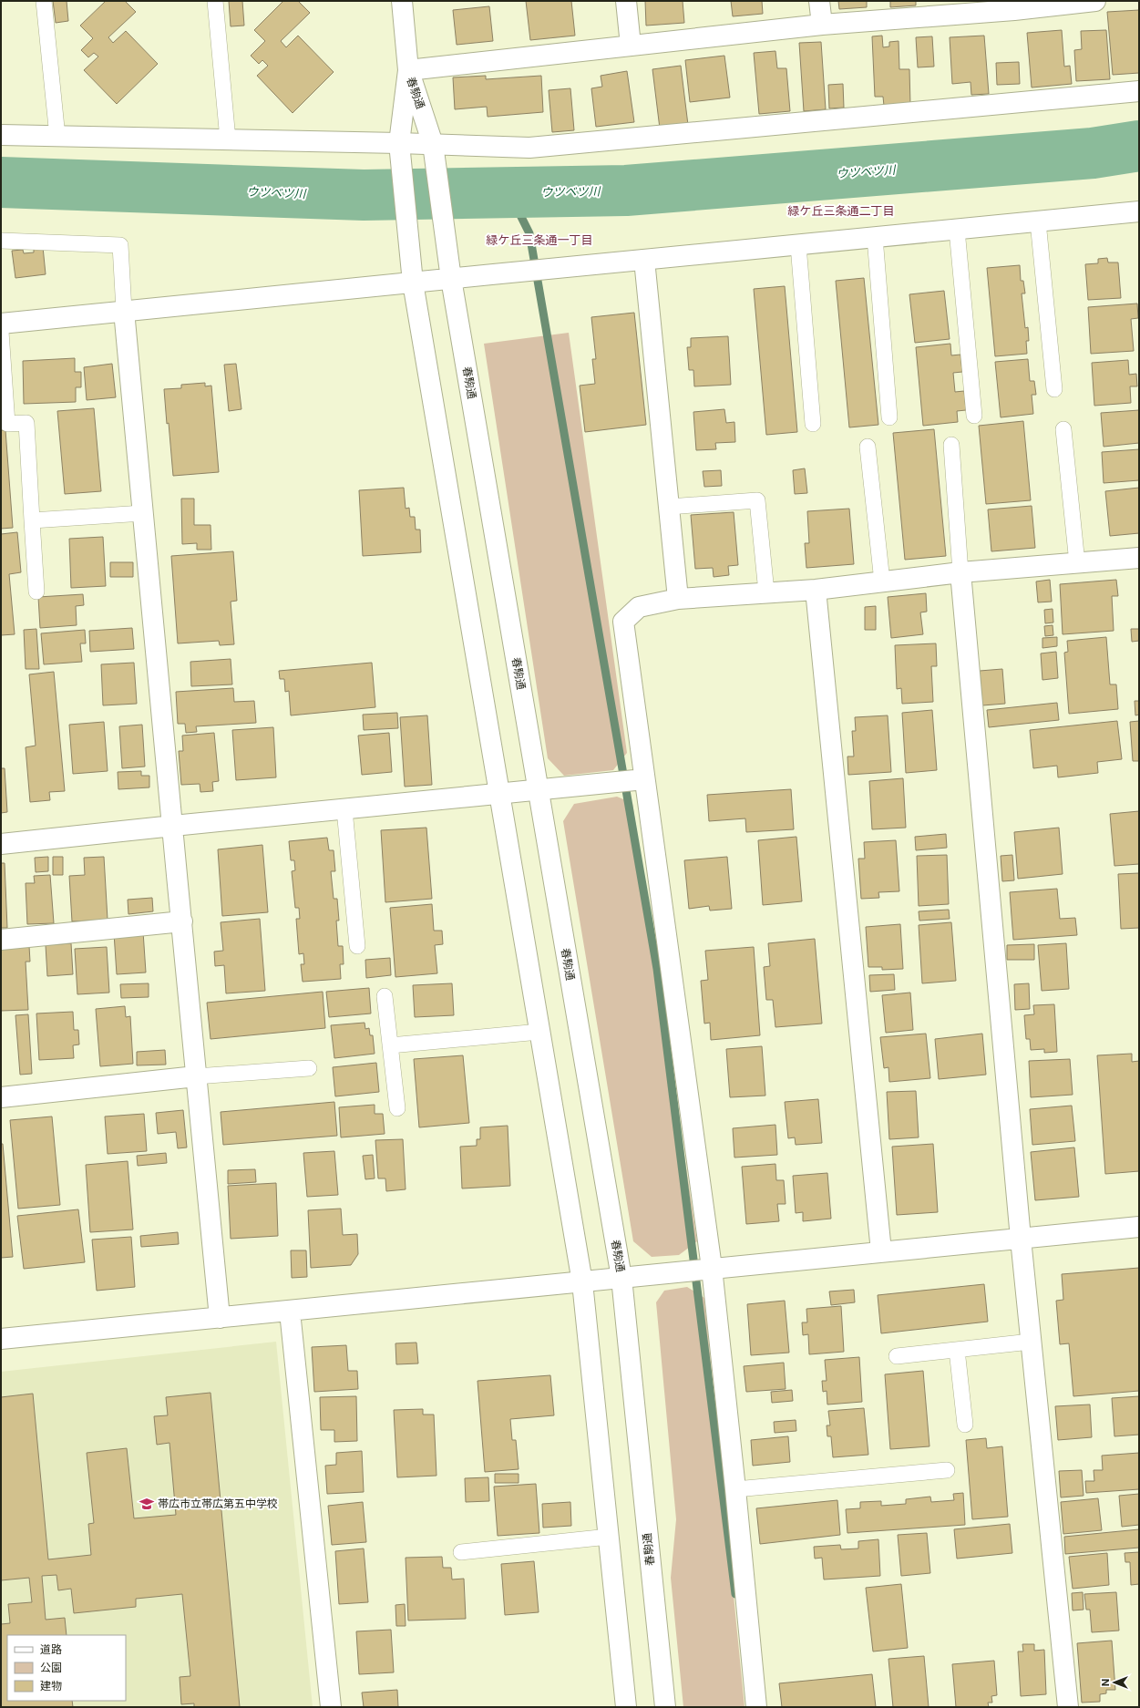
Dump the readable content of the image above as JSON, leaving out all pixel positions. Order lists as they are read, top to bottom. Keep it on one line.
{"streets":{"street":["春駒通"]},"districts":["緑ケ丘三条通二丁目","緑ケ丘三条通一丁目"],"water":["ウツベツ川"],"places":{"school or university":["帯広市立帯広第五中学校"]},"legend":["道路","公園","建物"],"north":"left"}
